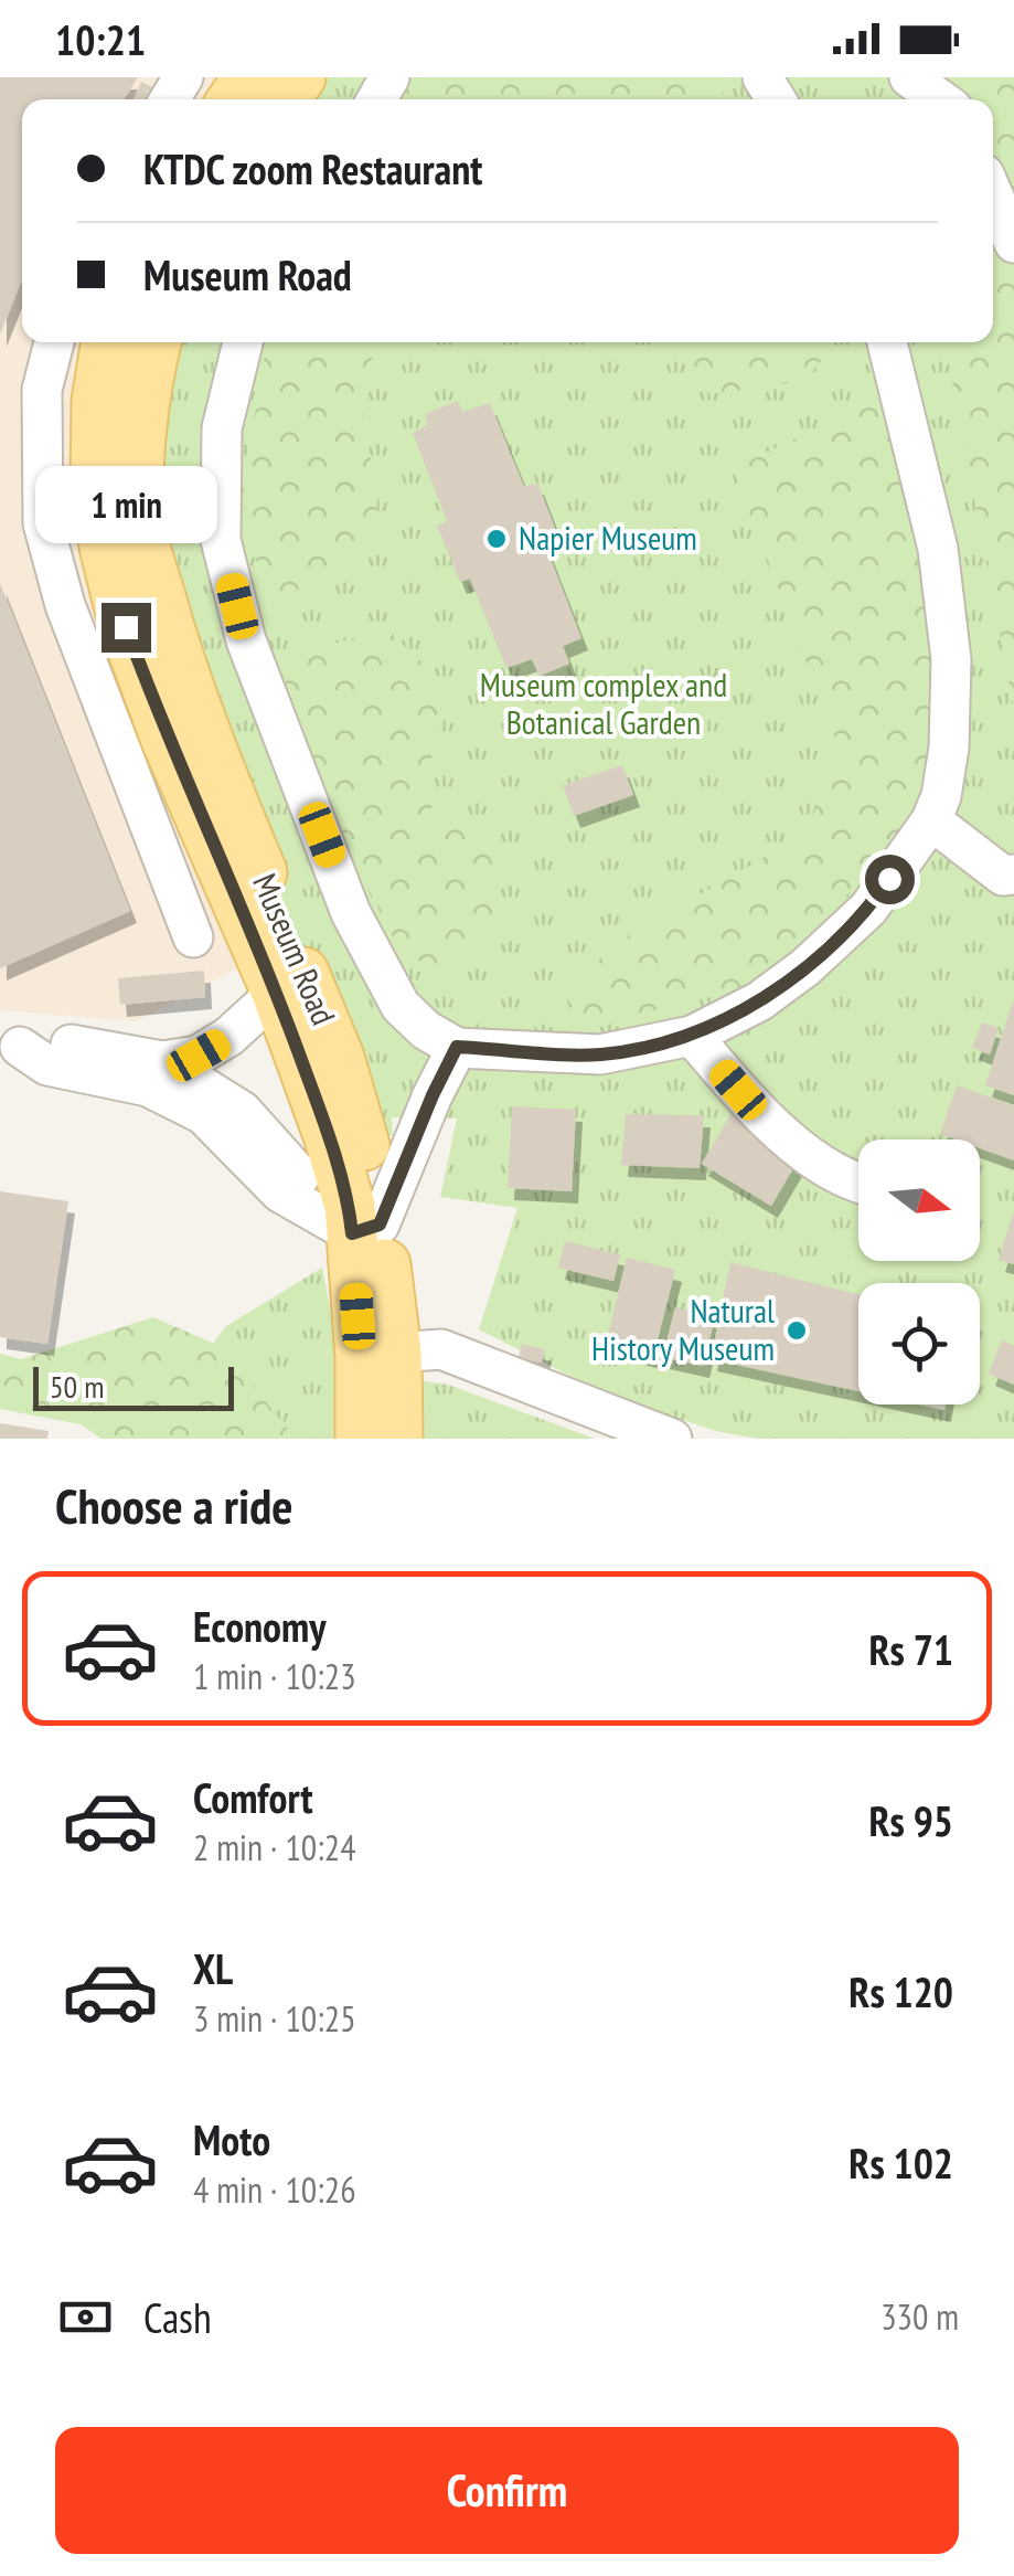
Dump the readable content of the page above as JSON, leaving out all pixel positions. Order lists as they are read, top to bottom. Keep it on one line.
{"streets":{"main road":["Museum Road"]},"parks":["Museum complex and Botanical Garden"],"places":["Napier Museum","Natural History Museum"],"scale_bar":"50 m","north":"right","page":{"status":"10:21","banner":["KTDC zoom Restaurant","Museum Road"],"bubble":"1 min","scale":"50 m","heading":"Choose a ride","list":[{"name":"Economy","note":"1 min · 10:23","value":"Rs 71"},{"name":"Comfort","note":"2 min · 10:24","value":"Rs 95"},{"name":"XL","note":"3 min · 10:25","value":"Rs 120"},{"name":"Moto","note":"4 min · 10:26","value":"Rs 102"}],"pay":["Cash","330 m"],"buttons":"Confirm"}}
